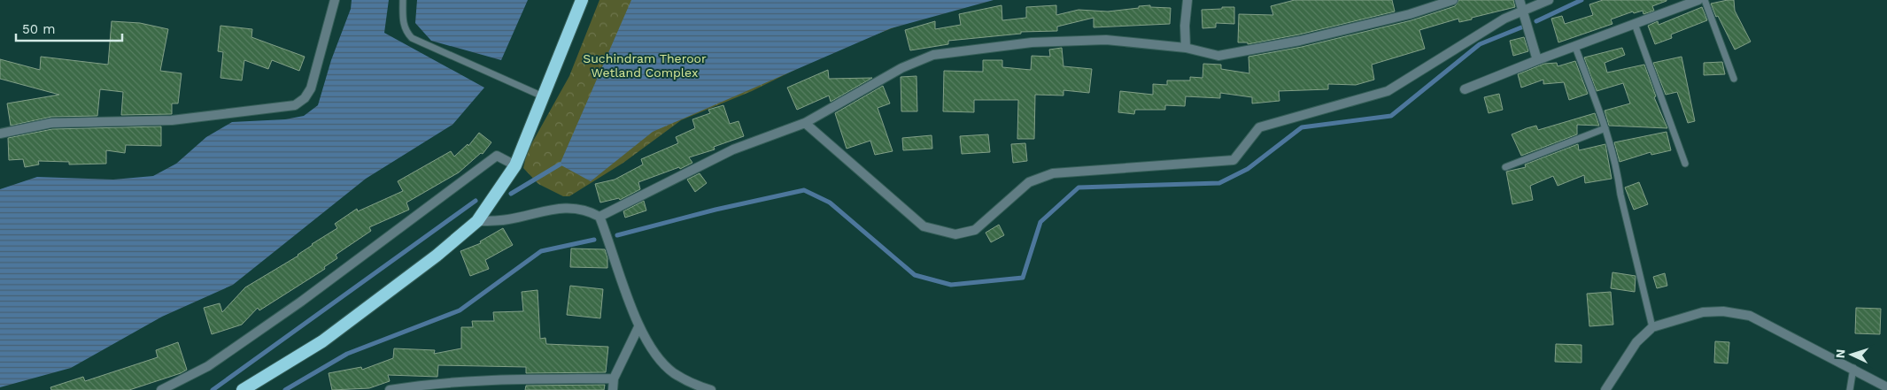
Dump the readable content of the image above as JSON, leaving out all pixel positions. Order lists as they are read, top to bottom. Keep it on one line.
{"parks":["Suchindram Theroor Wetland Complex"],"scale_bar":"50 m","north":"left"}
